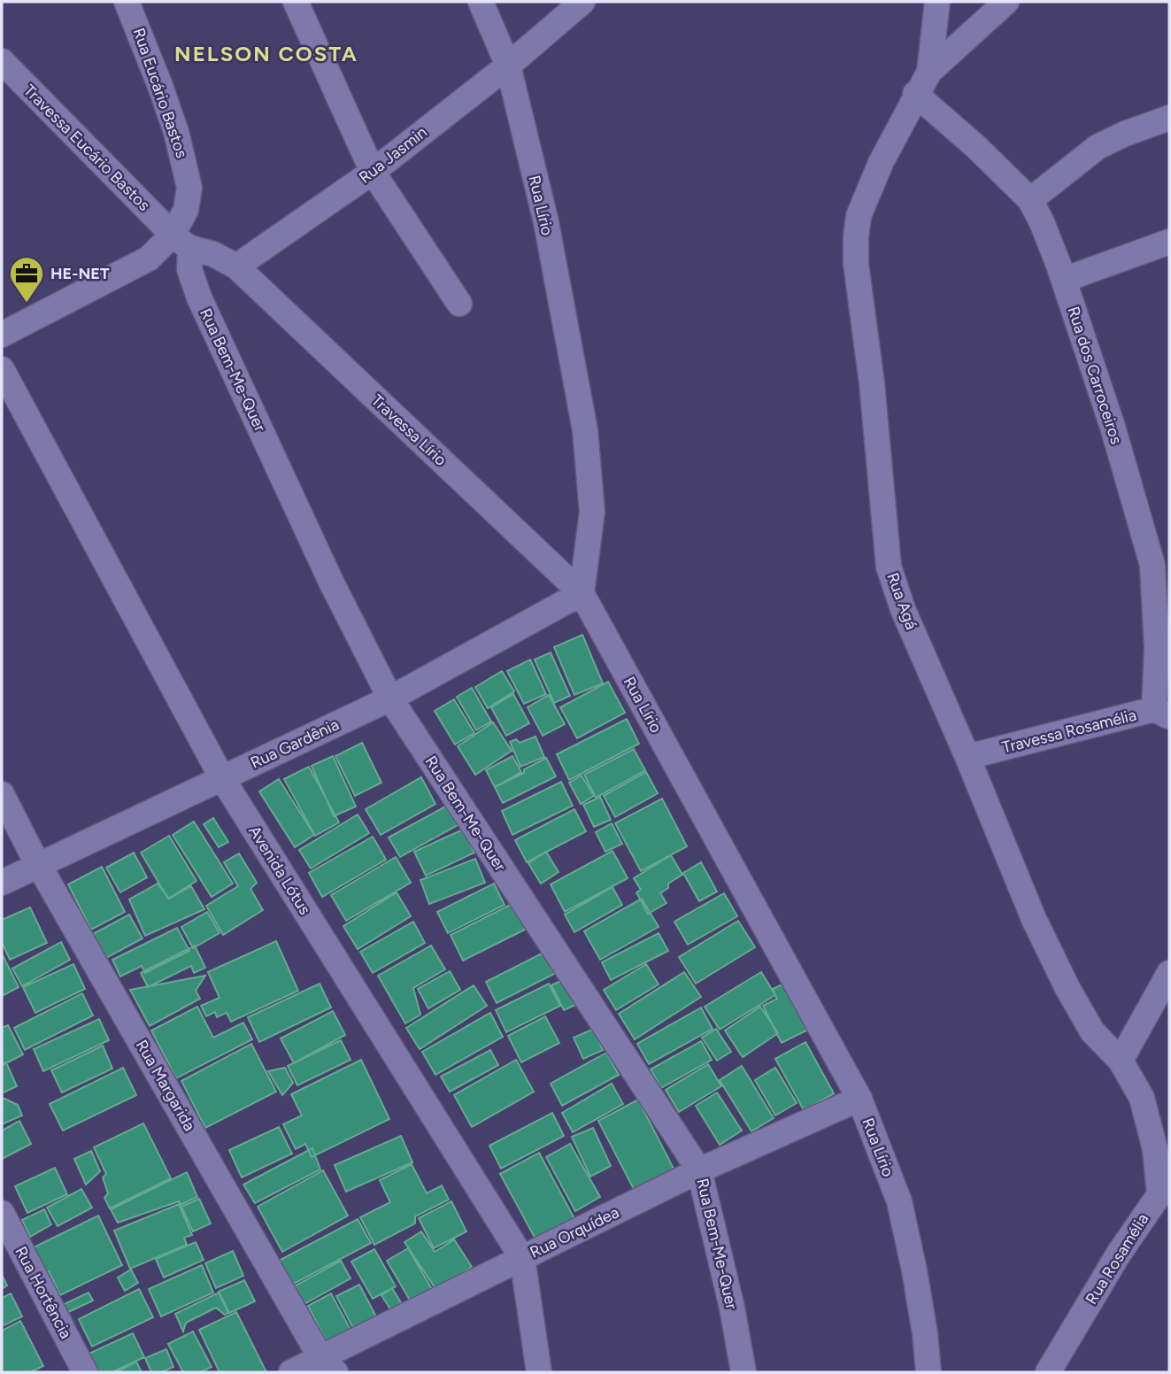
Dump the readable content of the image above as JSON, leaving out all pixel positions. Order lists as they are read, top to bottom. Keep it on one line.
{"streets":{"street":["Rua Eucário Bastos","Travessa Eucário Bastos","Rua Jasmin","Rua Lírio","Rua Bem-Me-Quer","Rua dos Carroceiros","Travessa Lírio","Rua Agá","Travessa Rosamélia","Rua Gardênia","Avenida Lótus","Rua Margarida","Rua Orquídea","Rua Rosamélia","Rua Hortência"]},"crossings":[["Rua Eucário Bastos","Travessa Eucário Bastos"],["Rua Eucário Bastos","Rua Bem-Me-Quer"],["Travessa Eucário Bastos","Rua Bem-Me-Quer"],["Rua Jasmin","Rua Lírio"],["Rua Jasmin","Travessa Lírio"],["Rua Lírio","Travessa Lírio"],["Rua Lírio","Rua Gardênia"],["Rua Lírio","Rua Orquídea"],["Rua Bem-Me-Quer","Rua Gardênia"],["Rua Bem-Me-Quer","Rua Orquídea"],["Rua dos Carroceiros","Rua Agá"],["Rua dos Carroceiros","Travessa Rosamélia"],["Travessa Lírio","Rua Gardênia"],["Rua Agá","Travessa Rosamélia"],["Rua Agá","Rua Rosamélia"],["Rua Gardênia","Avenida Lótus"],["Rua Gardênia","Rua Margarida"],["Avenida Lótus","Rua Orquídea"],["Rua Margarida","Rua Orquídea"]],"districts":["NELSON COSTA"],"places":{"office":["HE-NET"]}}
